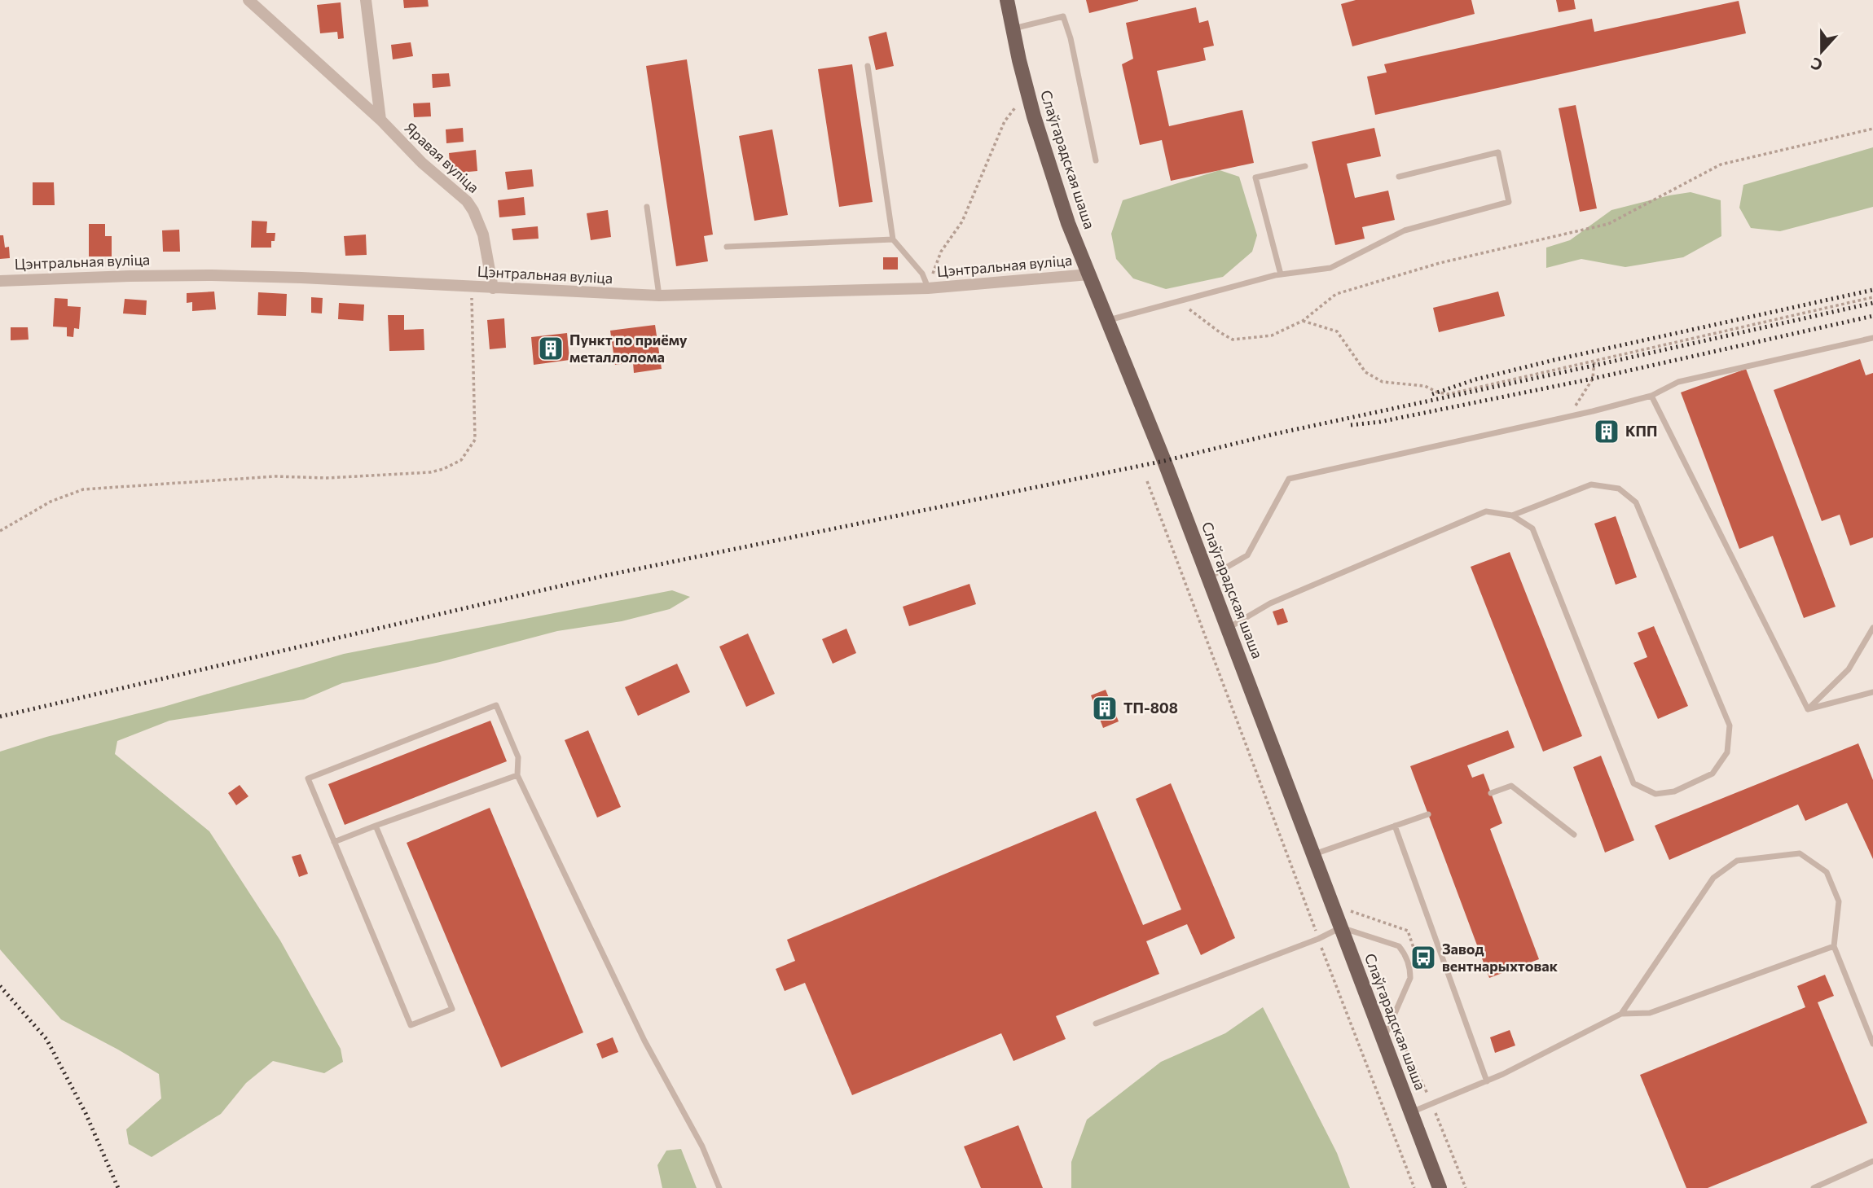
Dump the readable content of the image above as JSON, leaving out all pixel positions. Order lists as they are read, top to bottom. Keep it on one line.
{"streets":{"main road":["Слаўгарадская шаша"],"street":["Яравая вуліца","Цэнтральная вуліца"]},"crossings":[["Яравая вуліца","Цэнтральная вуліца"],["Слаўгарадская шаша","Цэнтральная вуліца"]],"places":{"building":["Пункт по приёму металлолома","КПП","ТП-808"],"bus stop":["Завод вентнарыхтовак"]},"north":"bottom"}
